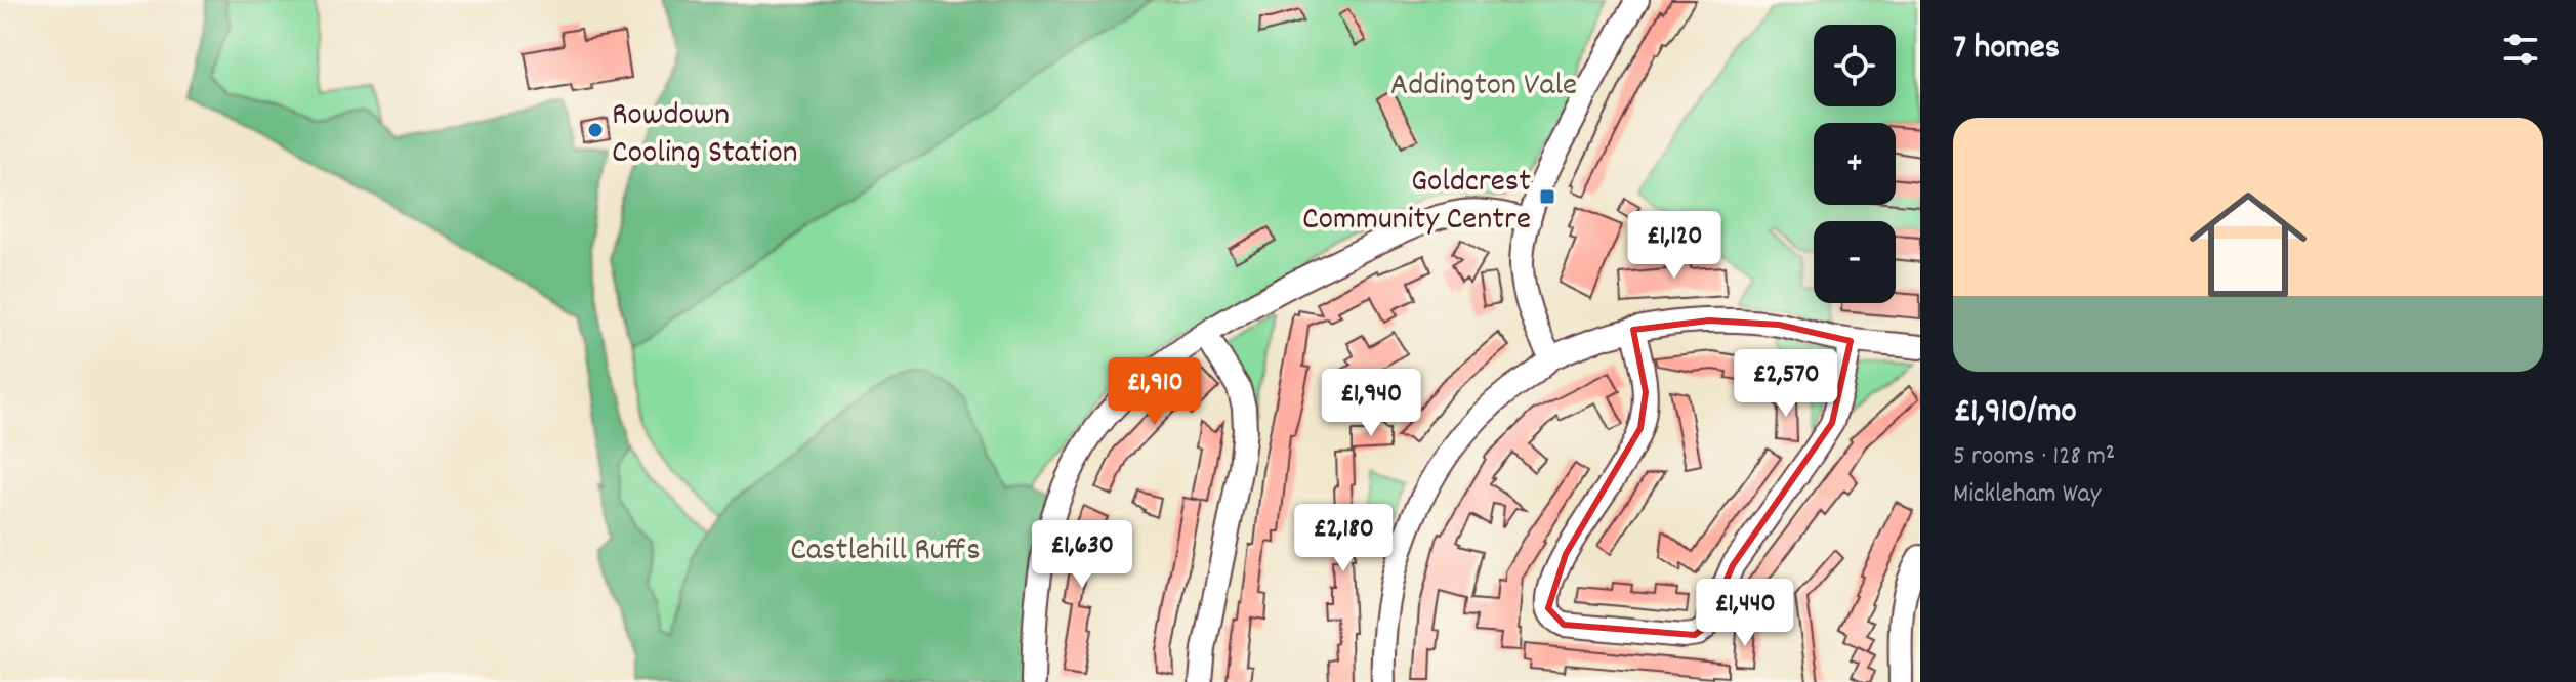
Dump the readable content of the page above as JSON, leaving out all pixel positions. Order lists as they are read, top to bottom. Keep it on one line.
{"parks":["Addington Vale","Castlehill Ruffs"],"places":{"other":["Rowdown Cooling Station"],"transit":["Goldcrest Community Centre"]},"page":{"heading":"7 homes","map_buttons":["+","−"],"list":[{"name":"£1,910/mo","note":"5 rooms · 128 m² · Mickleham Way"}],"price":["£1,120","£2,570","£1,910","£1,940","£2,180","£1,630","£1,440"]}}
